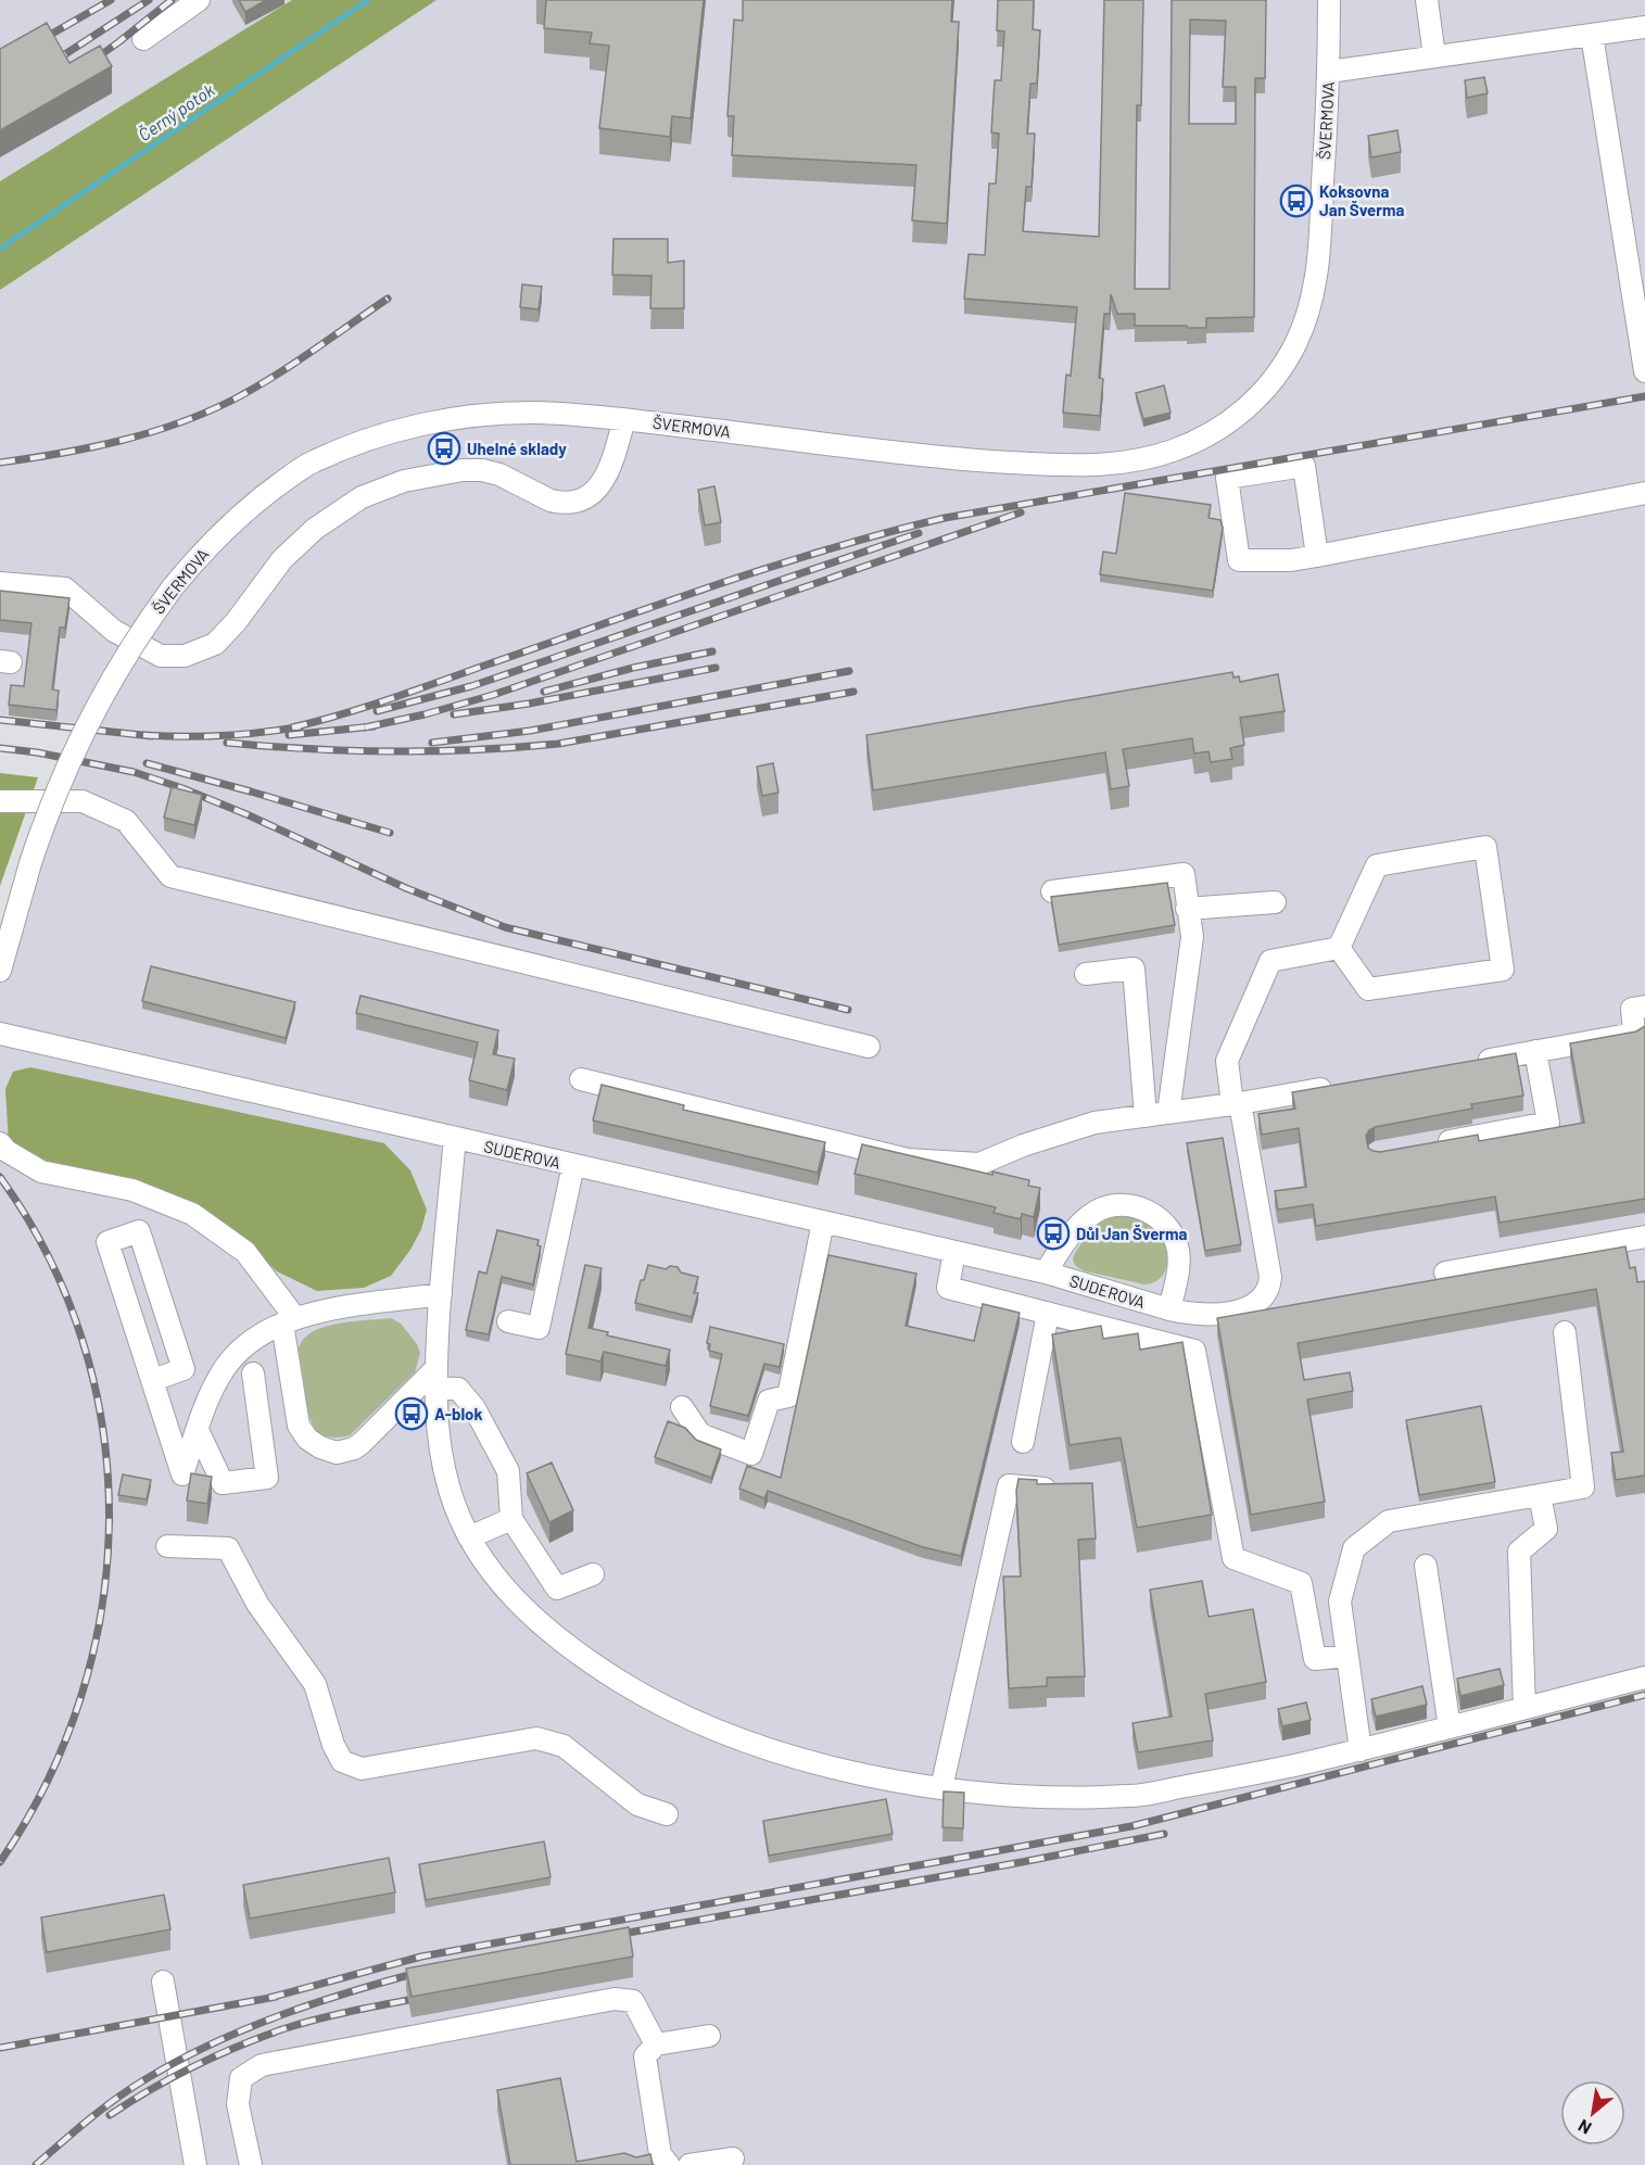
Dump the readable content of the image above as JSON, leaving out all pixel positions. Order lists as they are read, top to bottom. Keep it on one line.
{"streets":{"street":["ŠVERMOVA","SUDEROVA"]},"water":["Černý potok"],"places":{"bus stop":["Koksovna Jan Šverma","Uhelné sklady","Důl Jan Šverma","A-blok"]},"north":"bottom left"}
